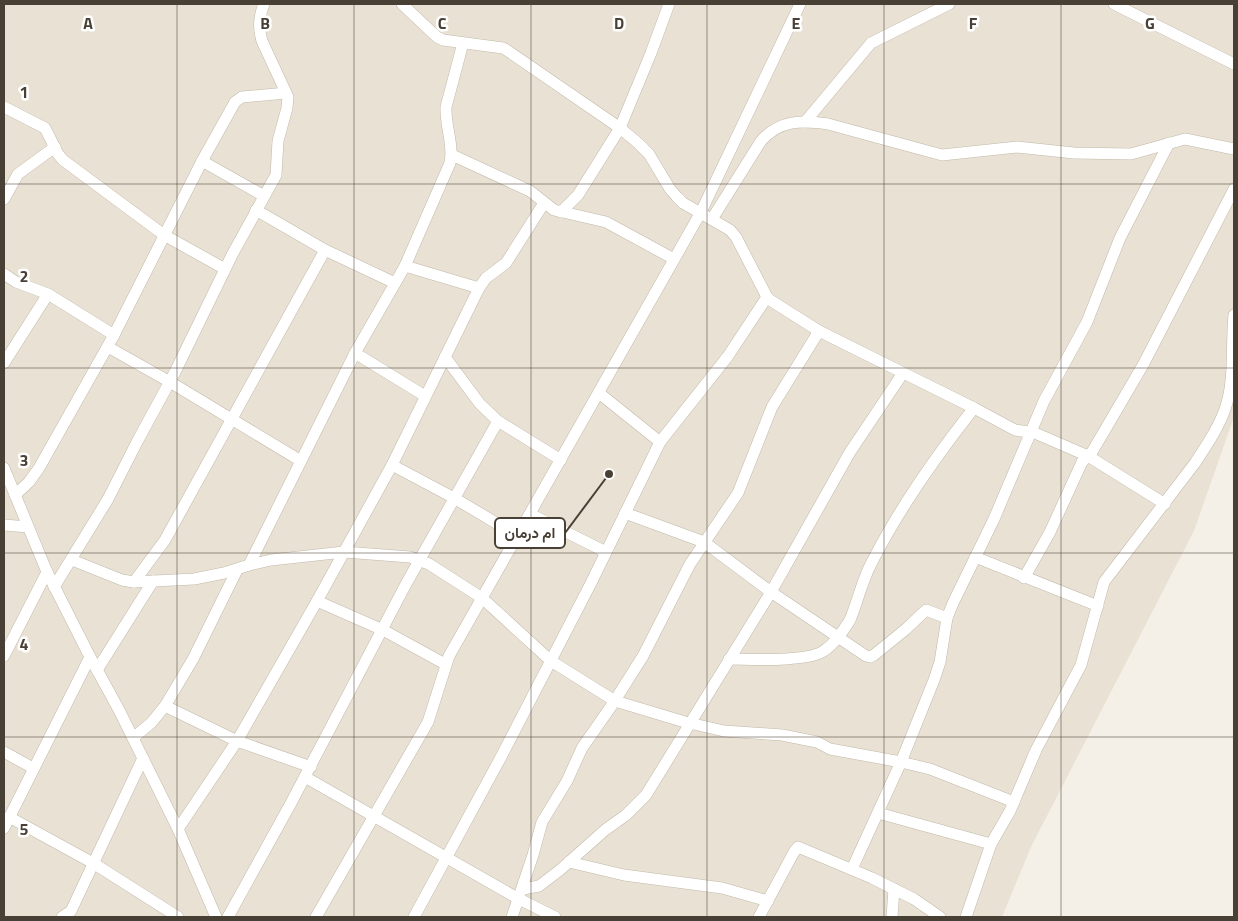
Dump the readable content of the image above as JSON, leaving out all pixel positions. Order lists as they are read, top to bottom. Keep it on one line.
{"places":["ام درمان"],"grid":{"columns":["A","B","C","D","E","F","G"],"rows":["1","2","3","4","5"]}}
